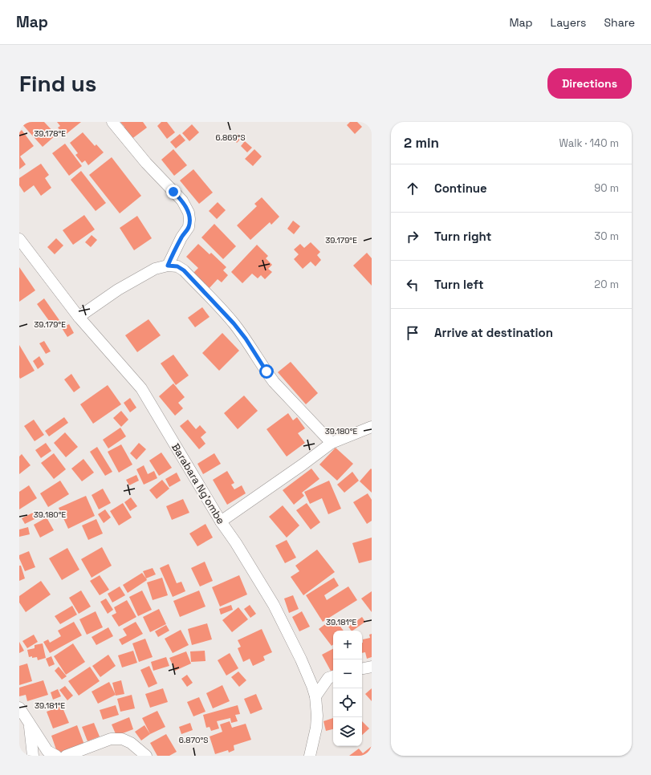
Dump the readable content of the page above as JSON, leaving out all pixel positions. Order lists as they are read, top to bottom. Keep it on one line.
{"streets":{"street":["Barabara Ng'ombe"]},"page":{"header":"Map","nav":["Map","Layers","Share"],"buttons":"Directions","title":"Find us","heading":["2 min","Walk · 140 m"],"list":[["Continue","90 m"],["Turn right","30 m"],["Turn left","20 m"],"Arrive at destination"],"map_buttons":["+","−"]},"coordinates":["39.178°E","6.869°S","39.179°E","39.180°E","39.181°E","6.870°S"]}
